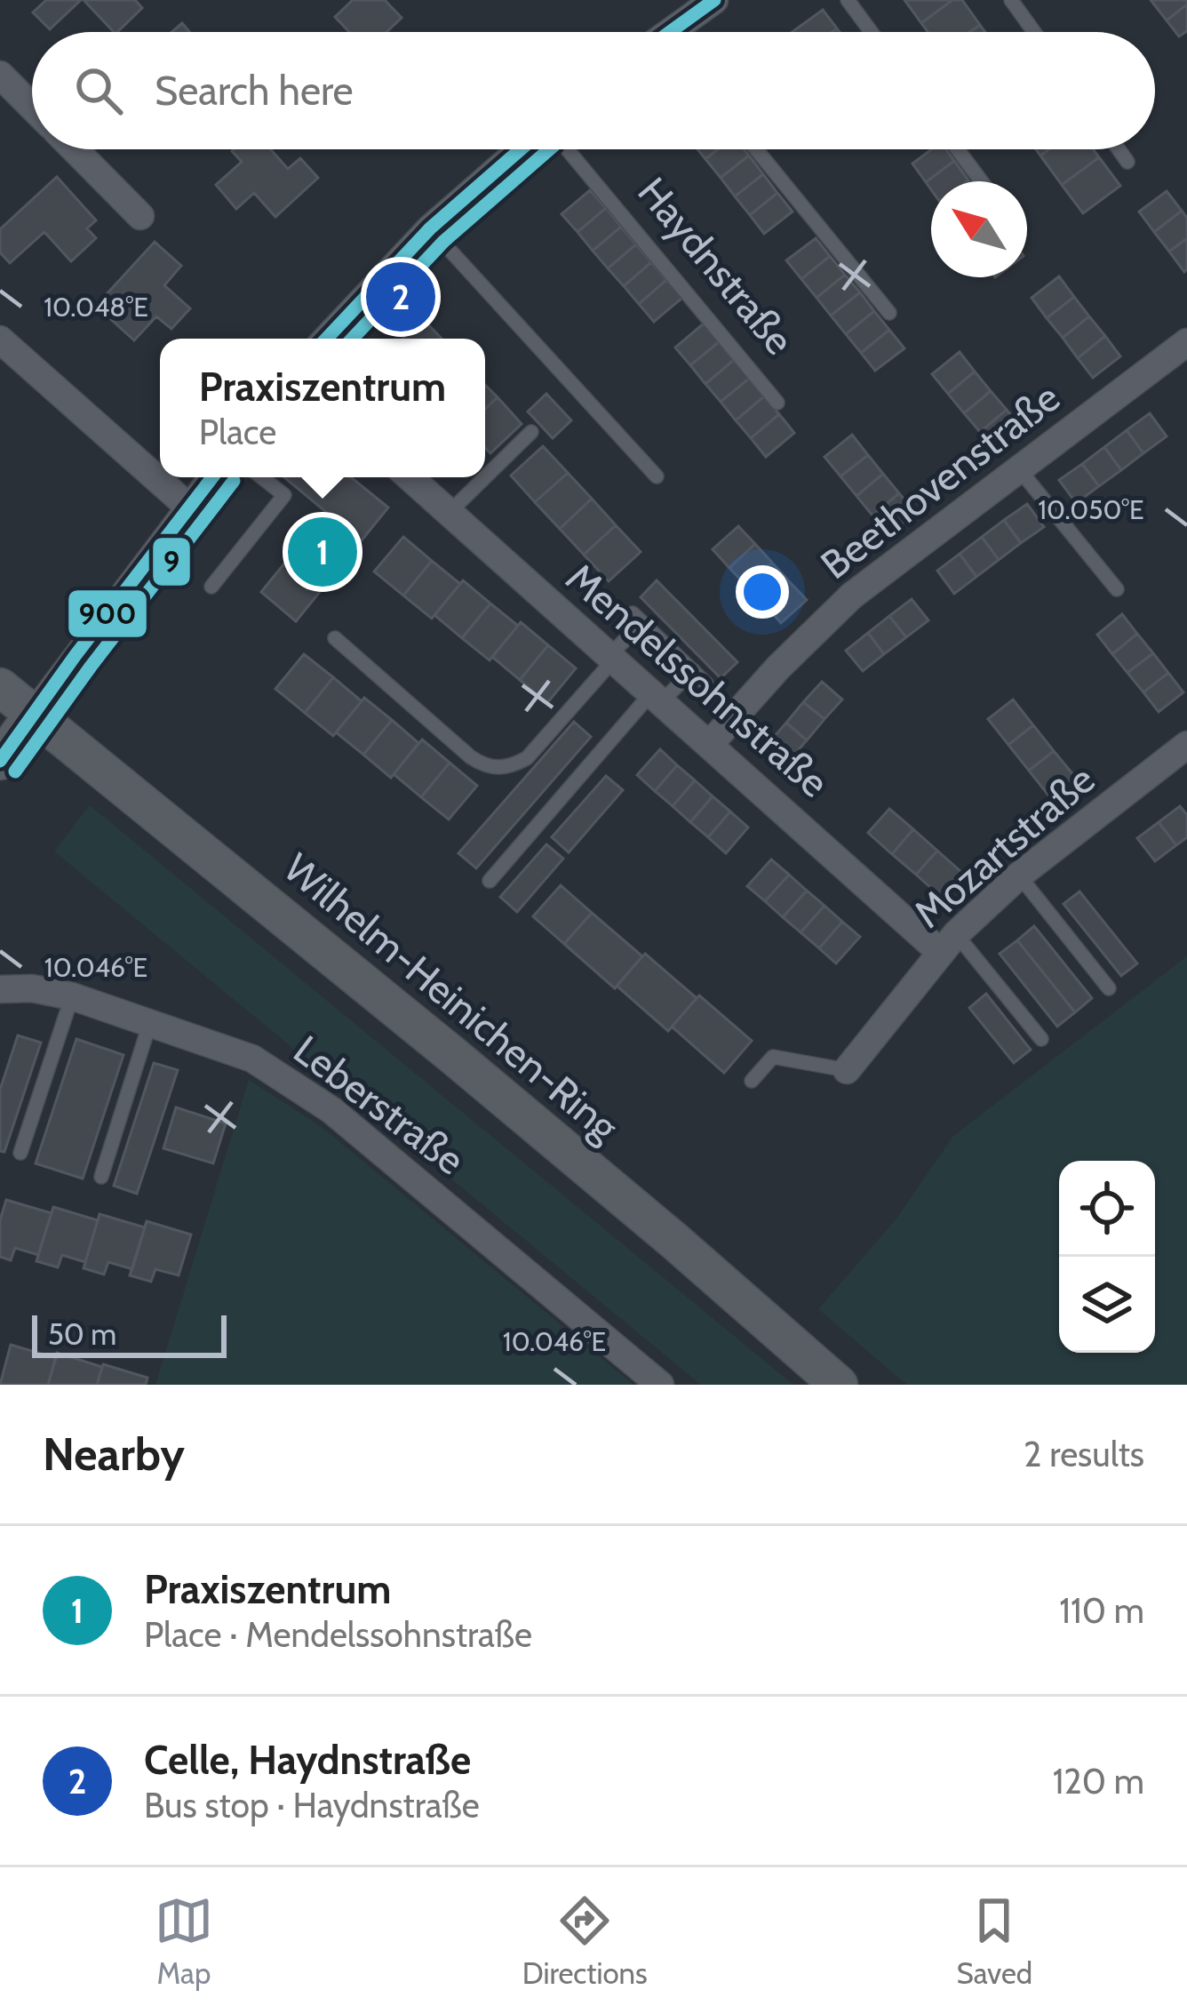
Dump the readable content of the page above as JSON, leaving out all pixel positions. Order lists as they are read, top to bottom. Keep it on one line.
{"streets":{"main road":["Wilhelm-Heinichen-Ring"],"street":["Beethovenstraße","Mendelssohnstraße","Mozartstraße","Leberstraße"],"lane":["Haydnstraße"]},"crossings":[["Beethovenstraße","Mendelssohnstraße"],["Mendelssohnstraße","Mozartstraße"]],"lines":["transit line 900","transit line 9"],"scale_bar":"50 m","north":"top left","page":{"search":"Search here","pins":["2","1"],"popup":["Praxiszentrum","Place"],"scale":"50 m","heading":["Nearby","2 results"],"list":[{"mark":"1","name":"Praxiszentrum","note":"Place · Mendelssohnstraße","value":"110 m"},{"mark":"2","name":"Celle, Haydnstraße","note":"Bus stop · Haydnstraße","value":"120 m"}],"nav":["Map","Directions","Saved"]},"coordinates":["10.048°E","10.050°E","10.046°E"]}
